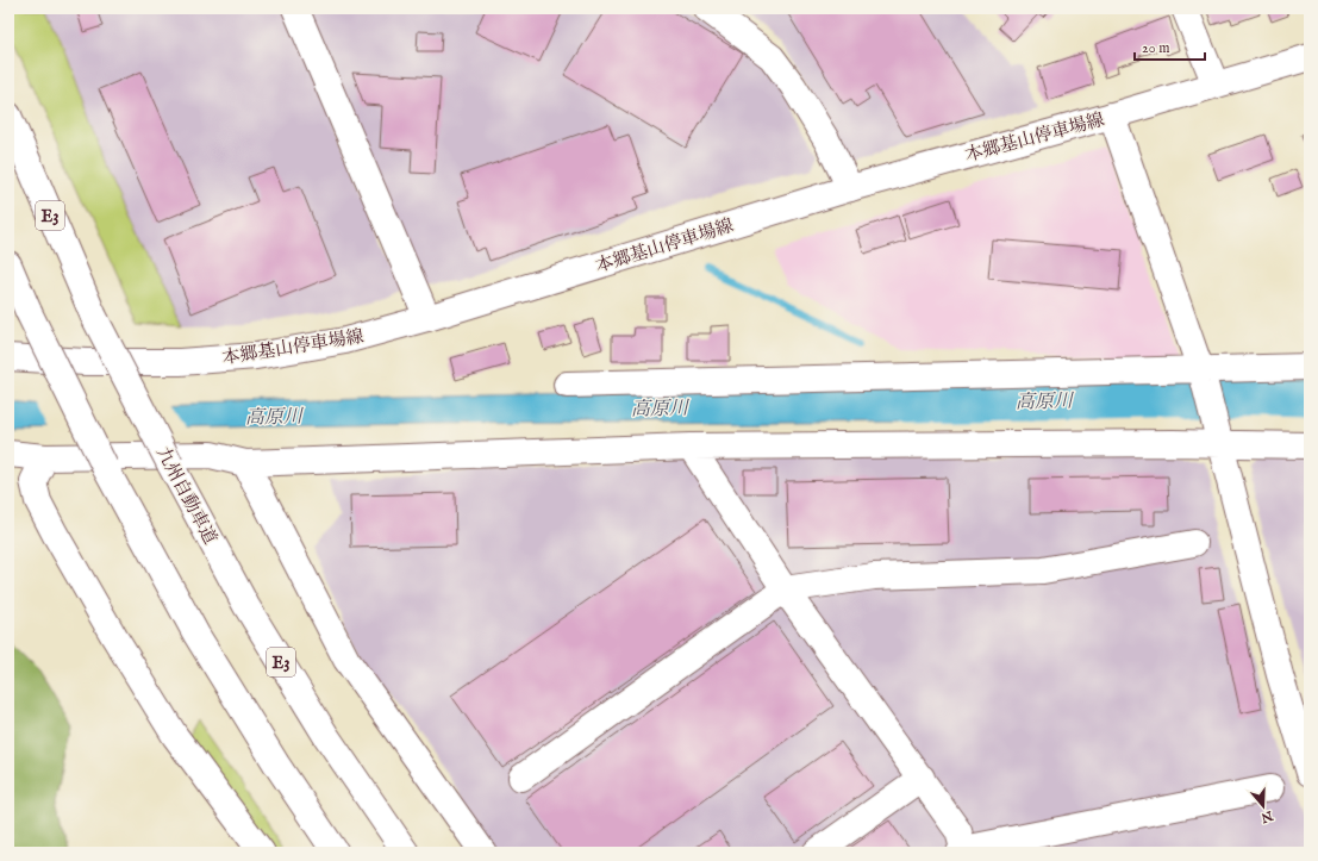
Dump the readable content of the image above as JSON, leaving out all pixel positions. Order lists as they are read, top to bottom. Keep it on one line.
{"streets":{"main road":["本郷基山停車場線","E3","九州自動車道"]},"water":["高原川"],"scale_bar":"20 m","north":"bottom"}
